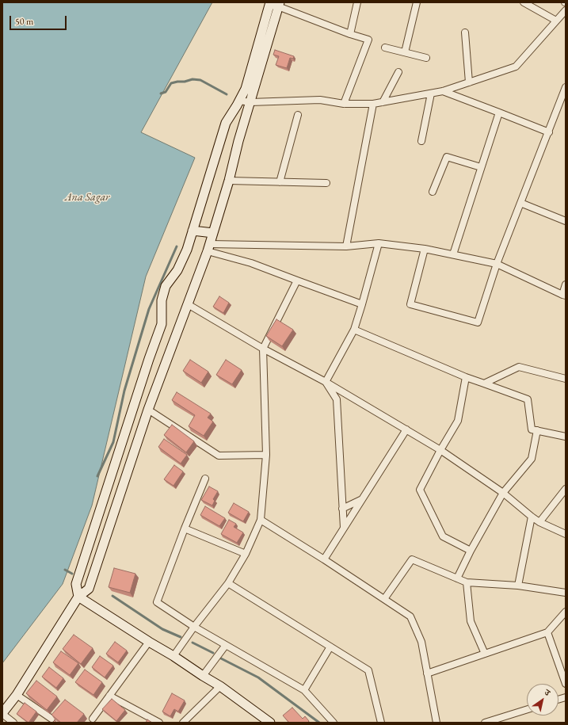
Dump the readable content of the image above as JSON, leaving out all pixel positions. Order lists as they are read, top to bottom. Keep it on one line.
{"water":["Ana Sagar"],"scale_bar":"50 m","north":"top right"}
